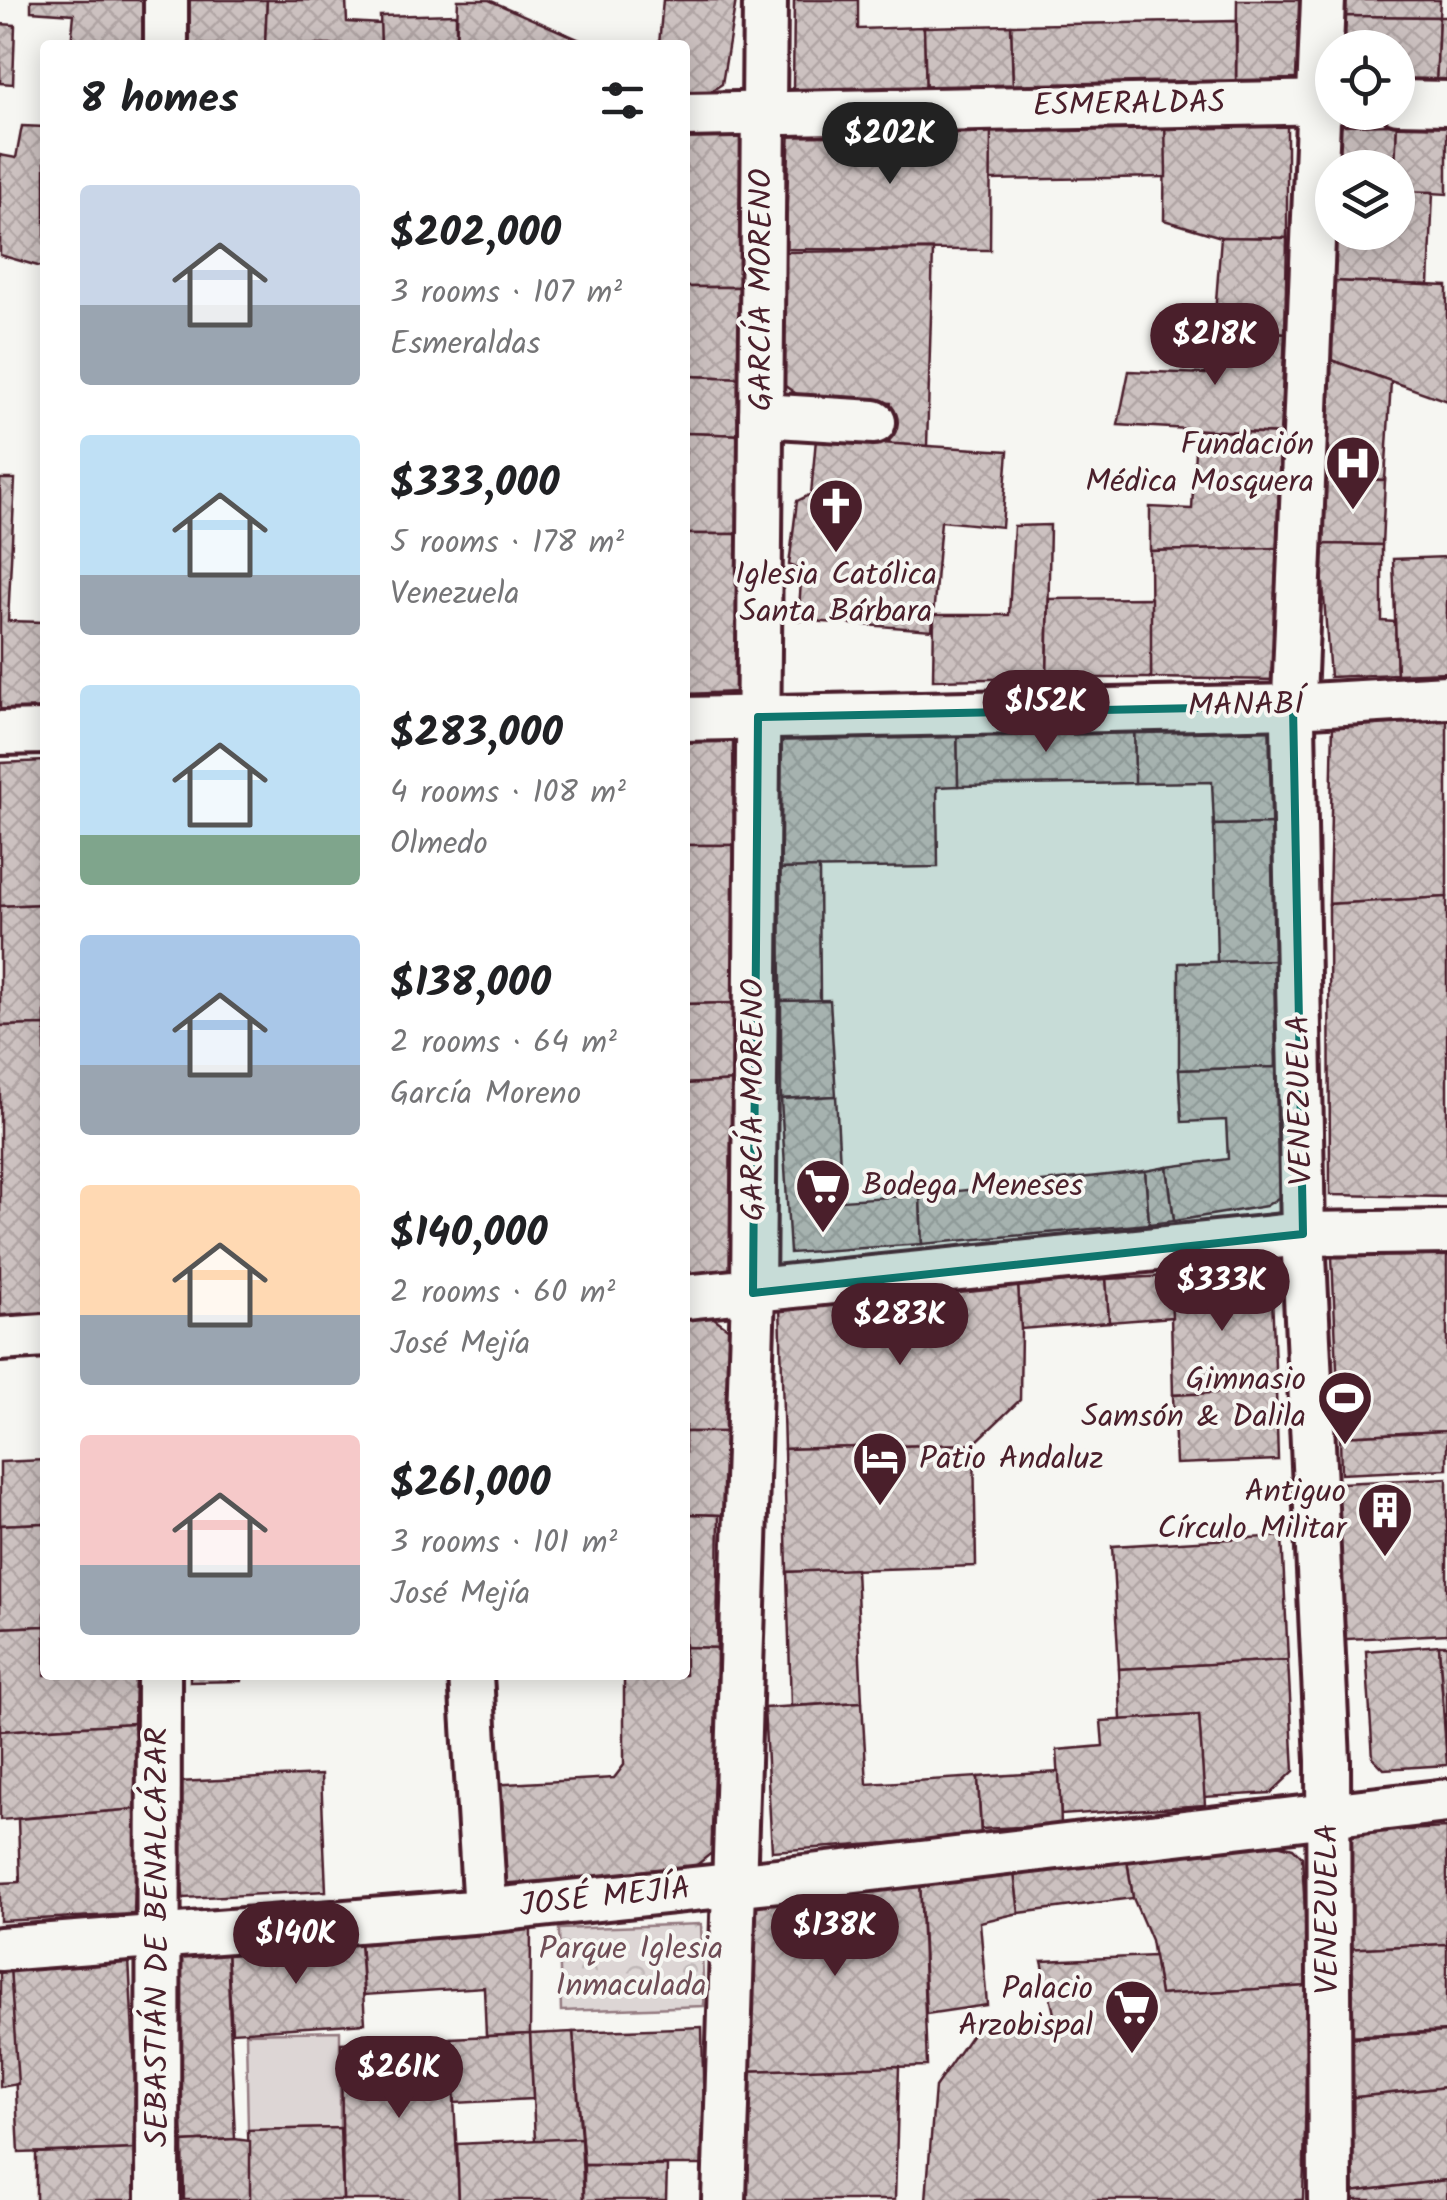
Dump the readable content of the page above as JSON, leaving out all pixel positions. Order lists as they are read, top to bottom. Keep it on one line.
{"streets":{"street":["ESMERALDAS","GARCÍA MORENO","MANABÍ","VENEZUELA","JOSÉ MEJÍA","SEBASTIÁN DE BENALCÁZAR"]},"crossings":[["ESMERALDAS","GARCÍA MORENO"],["GARCÍA MORENO","MANABÍ"],["GARCÍA MORENO","JOSÉ MEJÍA"],["MANABÍ","VENEZUELA"],["VENEZUELA","JOSÉ MEJÍA"],["JOSÉ MEJÍA","SEBASTIÁN DE BENALCÁZAR"]],"parks":["Parque Iglesia Inmaculada"],"places":{"hospital":["Fundación Médica Mosquera"],"church":["Iglesia Católica Santa Bárbara"],"supermarket":["Bodega Meneses","Palacio Arzobispal"],"sports":["Gimnasio Samsón & Dalila"],"hotel":["Patio Andaluz"],"building":["Antiguo Círculo Militar"]},"page":{"heading":"8 homes","price":["$202K","$218K","$152K","$333K","$283K","$138K","$140K","$261K"],"list":[{"name":"$202,000","note":"3 rooms · 107 m² · Esmeraldas"},{"name":"$333,000","note":"5 rooms · 178 m² · Venezuela"},{"name":"$283,000","note":"4 rooms · 108 m² · Olmedo"},{"name":"$138,000","note":"2 rooms · 64 m² · García Moreno"},{"name":"$140,000","note":"2 rooms · 60 m² · José Mejía"},{"name":"$261,000","note":"3 rooms · 101 m² · José Mejía"}]}}
